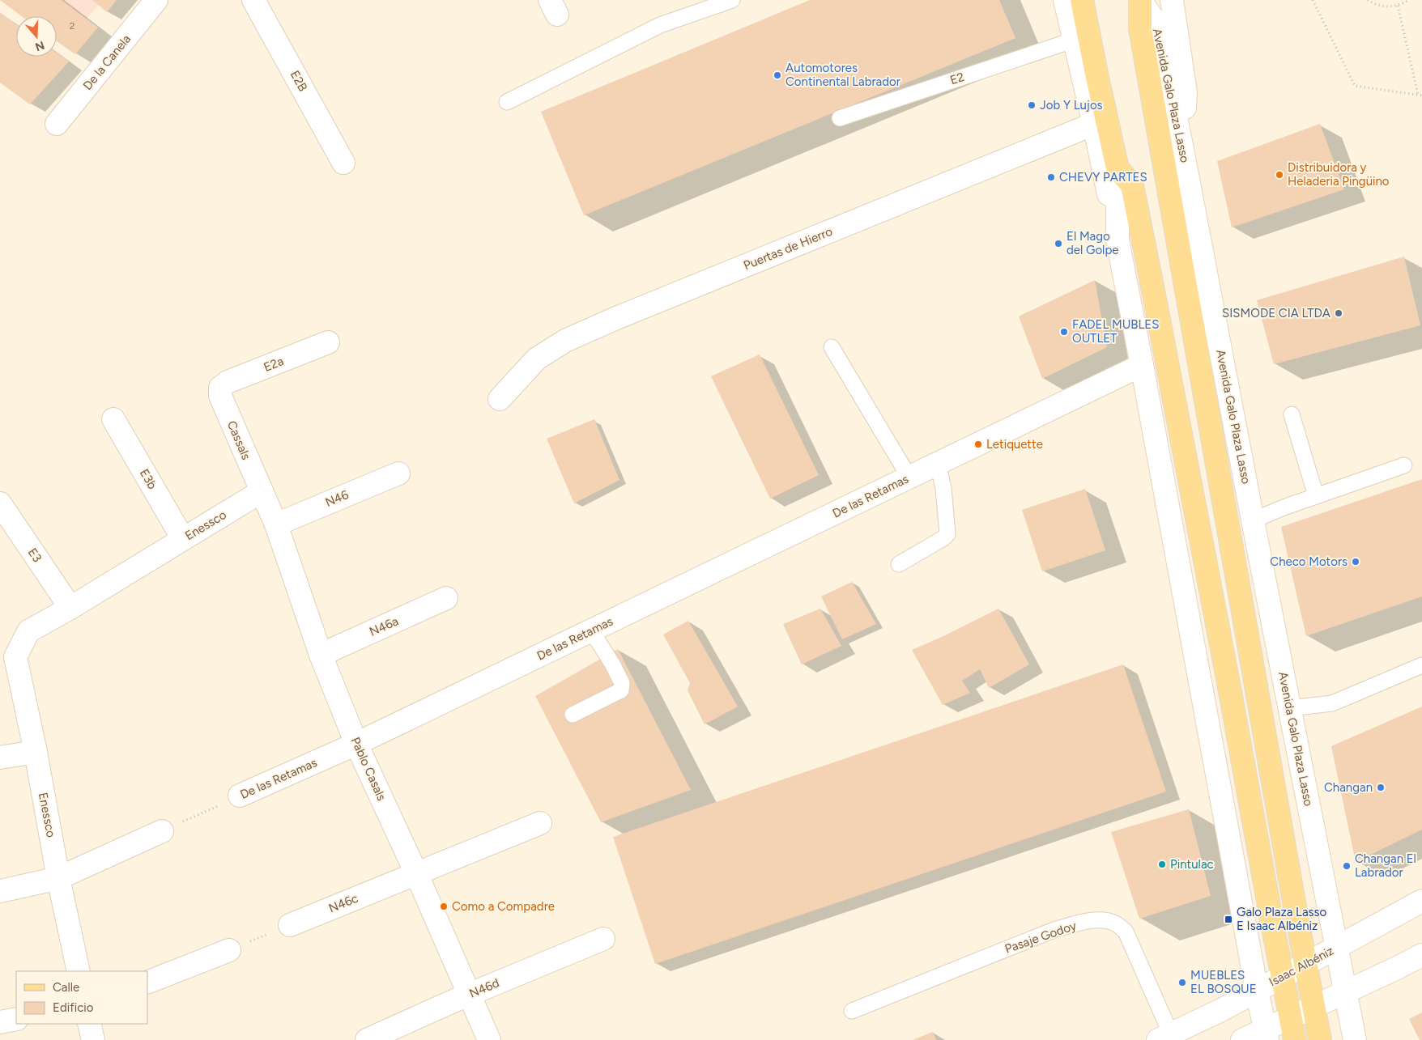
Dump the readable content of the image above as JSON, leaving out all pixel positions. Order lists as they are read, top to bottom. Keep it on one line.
{"streets":{"main road":["Avenida Galo Plaza Lasso"],"street":["De la Canela","E2B","Puertas de Hierro","E2a","Cassals","E3b","De las Retamas","N46","Enessco","E3","N46a","Pablo Casals","N46c","Isaac Albéniz","N46d"],"lane":["E2","Pasaje Godoy"]},"crossings":[["Avenida Galo Plaza Lasso","Isaac Albéniz"],["E2a","Cassals"],["Cassals","Enessco"],["Cassals","Pablo Casals"],["E3b","Enessco"],["De las Retamas","Pablo Casals"],["N46","Pablo Casals"],["Enessco","E3"],["Enessco","Pablo Casals"],["N46a","Pablo Casals"],["Pablo Casals","N46c"],["Pablo Casals","N46d"],["Pasaje Godoy","Isaac Albéniz"]],"places":{"other":["Automotores Continental Labrador","Job Y Lujos","Distribuidora y Heladeria Pingüino","CHEVY PARTES","El Mago del Golpe","SISMODE CIA LTDA","FADEL MUBLES OUTLET","Letiquette","Checo Motors","Changan","Pintulac","Changan El Labrador","Como a Compadre","MUEBLES EL BOSQUE"],"transit":["Galo Plaza Lasso E Isaac Albéniz"]},"house_numbers":["2"],"legend":["Calle","Edificio"],"north":"bottom"}
